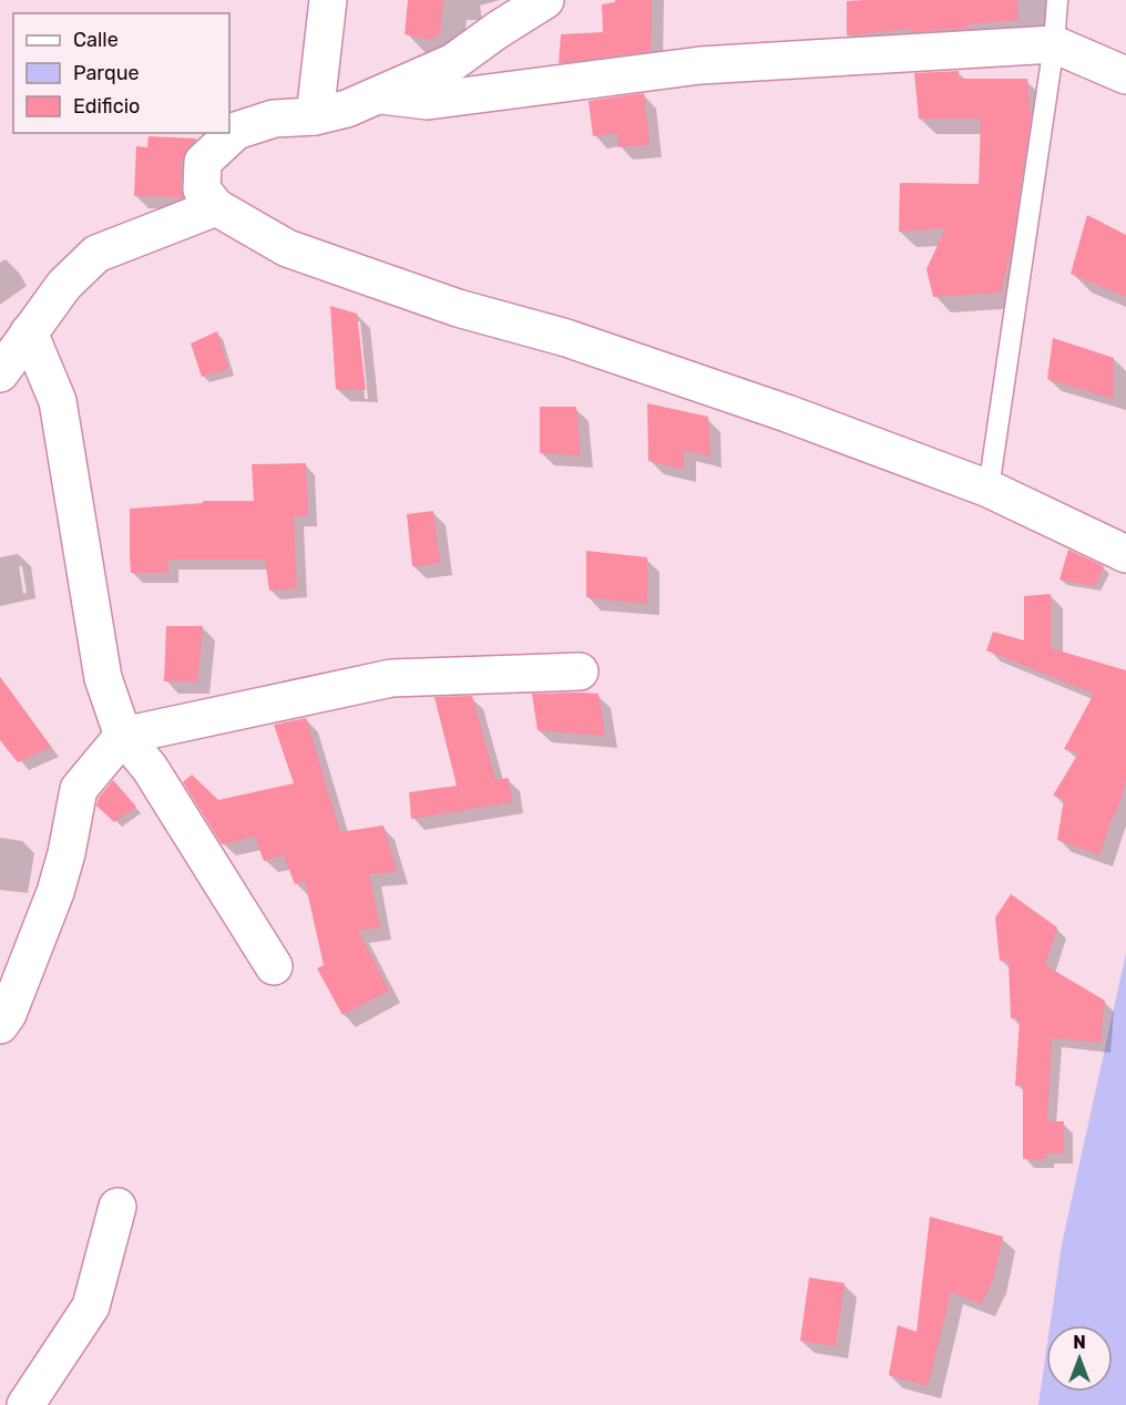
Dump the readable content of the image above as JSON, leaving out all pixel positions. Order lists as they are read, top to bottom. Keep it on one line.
{"legend":["Calle","Parque","Edificio"],"north":"top"}
